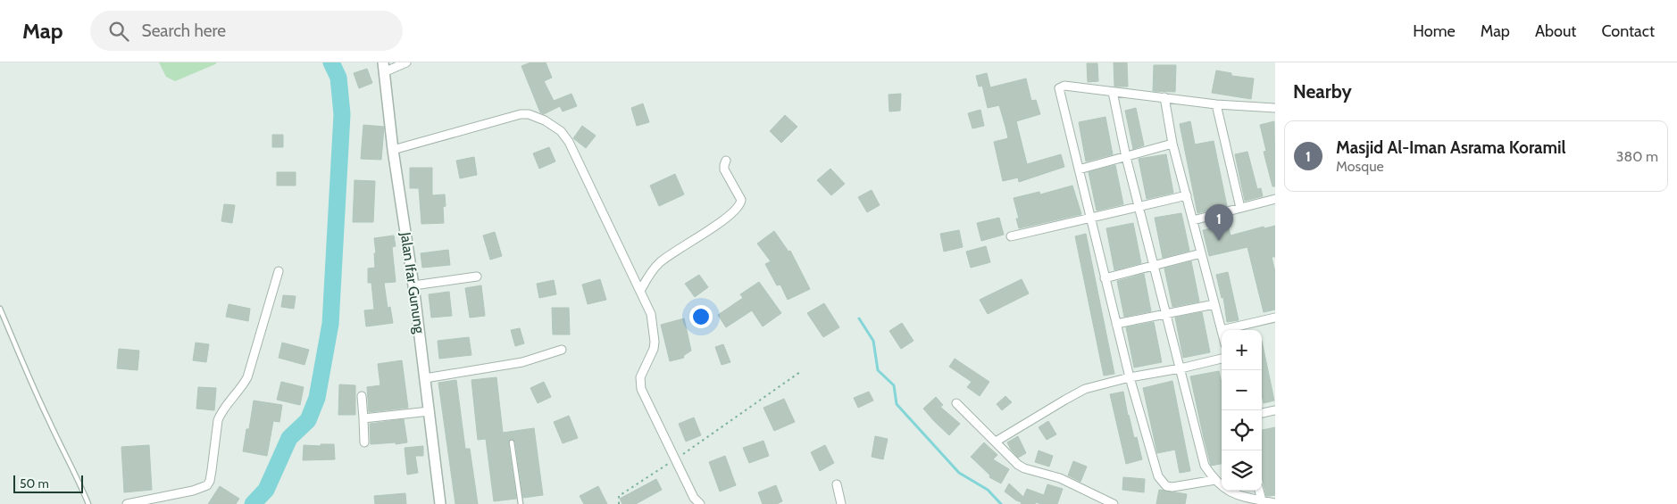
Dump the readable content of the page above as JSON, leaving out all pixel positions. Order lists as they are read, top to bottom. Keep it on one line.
{"streets":{"street":["Jalan Ifar Gunung"]},"scale_bar":"50 m","page":{"header":"Map","search":"Search here","nav":["Home","Map","About","Contact"],"heading":"Nearby","list":[{"mark":"1","name":"Masjid Al-Iman Asrama Koramil","note":"Mosque","value":"380 m"}],"pins":"1","map_buttons":["+","−"],"scale":"50 m"}}
